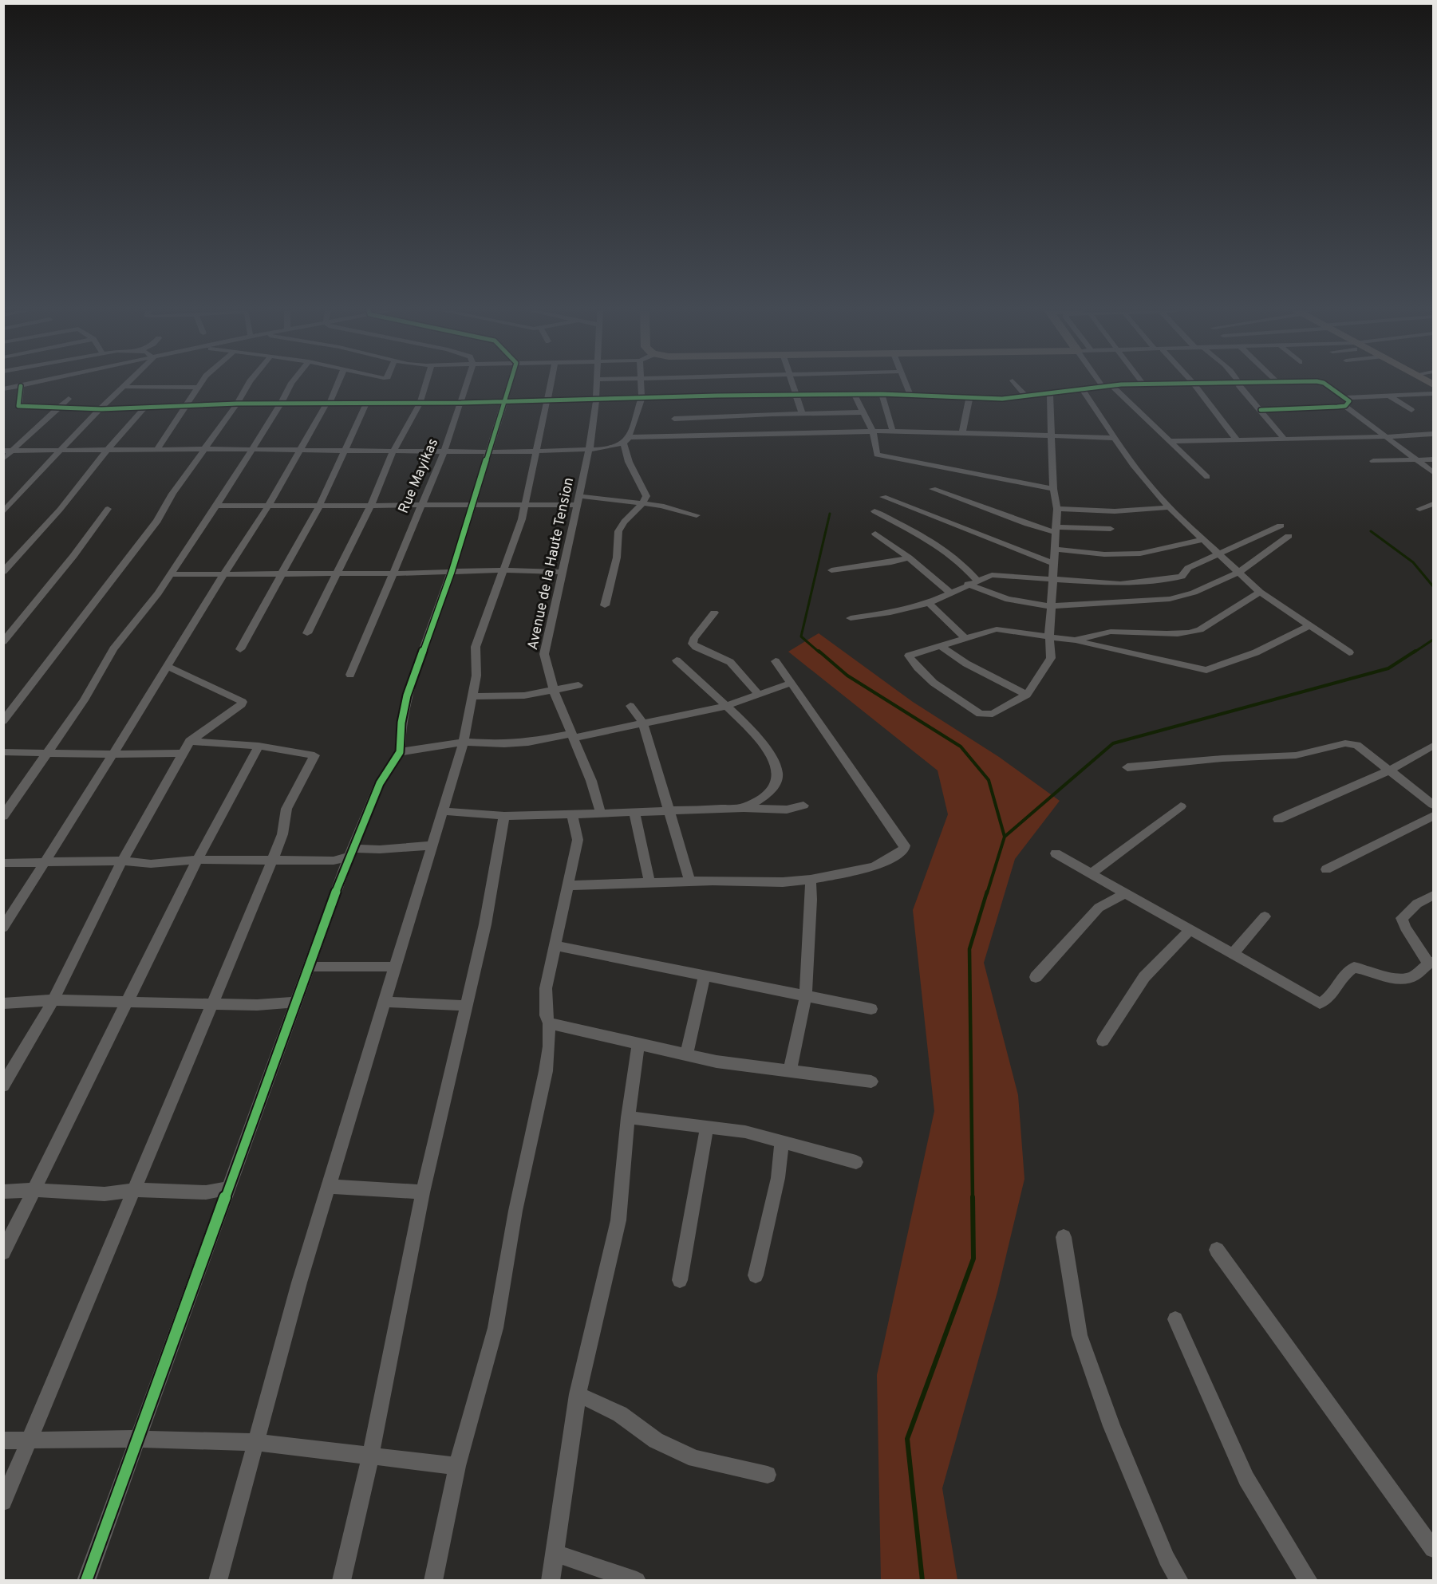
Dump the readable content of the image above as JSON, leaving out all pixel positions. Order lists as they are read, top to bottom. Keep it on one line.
{"streets":{"street":["Rue Mayikas","Avenue de la Haute Tension"]}}
